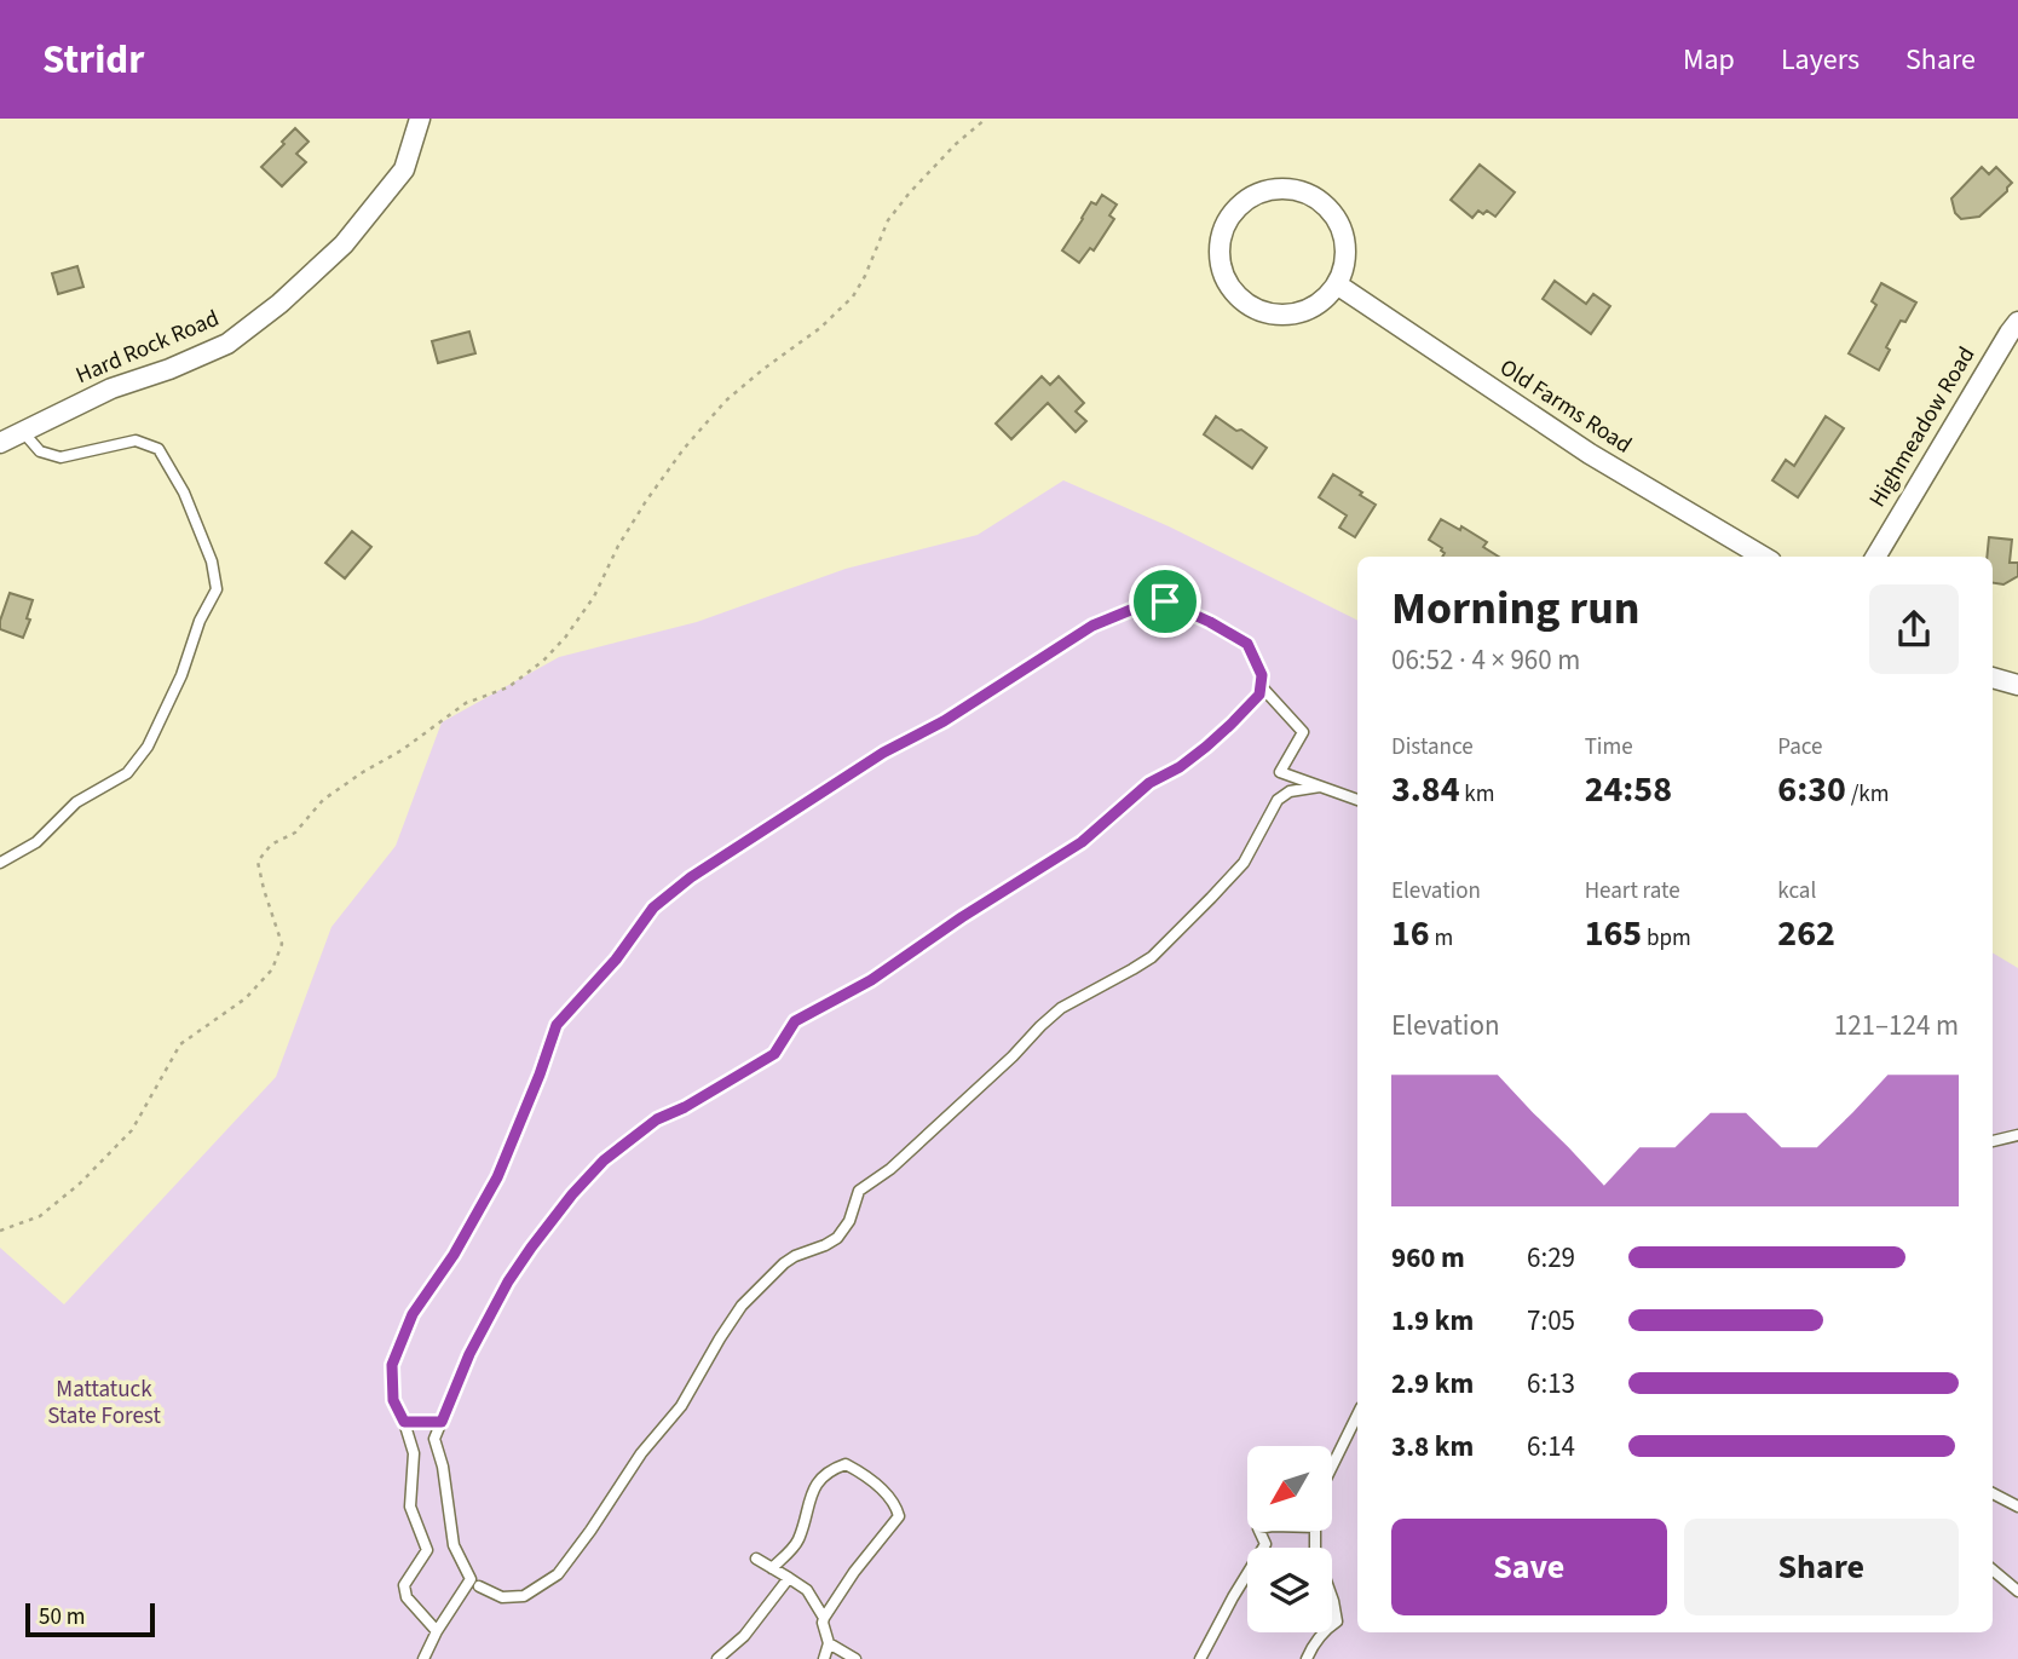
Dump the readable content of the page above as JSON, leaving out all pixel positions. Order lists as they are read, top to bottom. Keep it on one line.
{"streets":{"street":["Hard Rock Road","Old Farms Road","Highmeadow Road"]},"parks":["Mattatuck State Forest"],"scale_bar":"50 m","north":"bottom left","page":{"header":"Stridr","nav":["Map","Layers","Share"],"heading":["Morning run","06:52 · 4 × 960 m"],"stats":[["Distance","3.84 km"],["Time","24:58"],["Pace","6:30 /km"],["Elevation","16 m"],["Heart rate","165 bpm"],["kcal","262"]],"chart":["Elevation","121–124 m"],"list":[{"name":"960 m","note":"6:29"},{"name":"1.9 km","note":"7:05"},{"name":"2.9 km","note":"6:13"},{"name":"3.8 km","note":"6:14"}],"buttons":["Save","Share"],"scale":"50 m"}}
